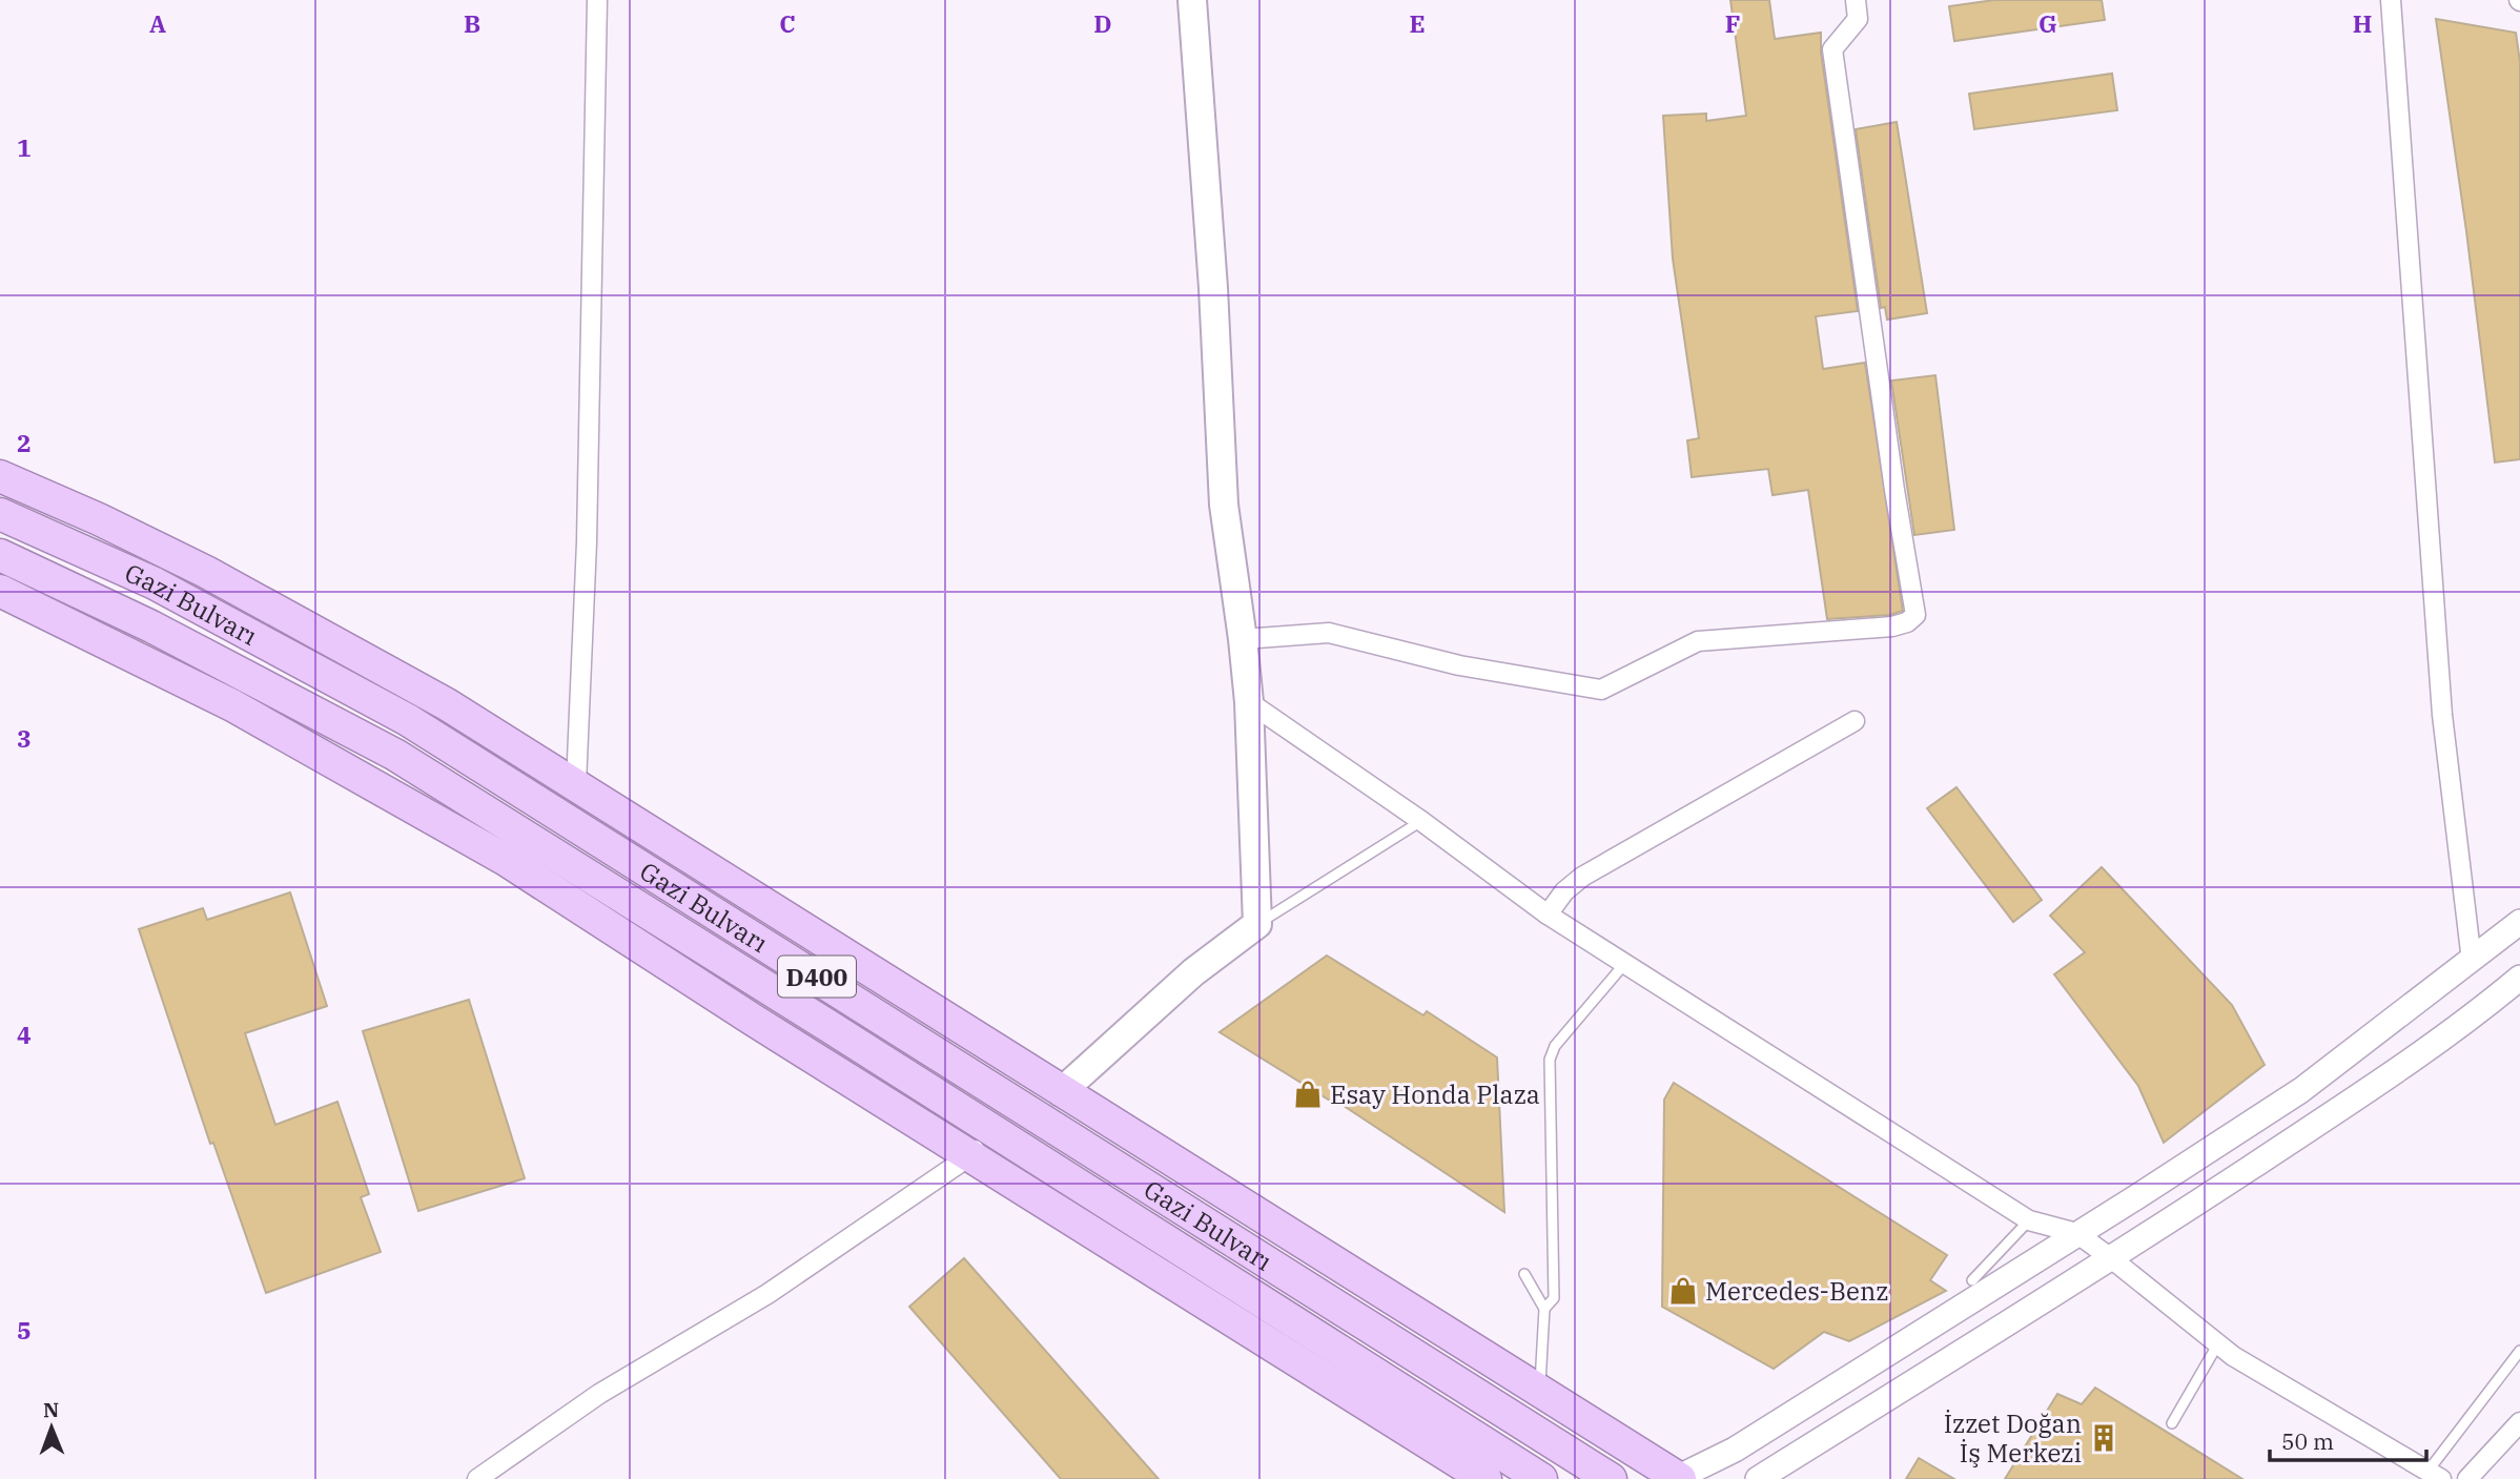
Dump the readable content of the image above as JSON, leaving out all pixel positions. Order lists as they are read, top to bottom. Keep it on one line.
{"streets":{"highway":["Gazi Bulvarı","D400"]},"places":{"shop":["Esay Honda Plaza","Mercedes-Benz"],"building":["İzzet Doğan İş Merkezi"]},"scale_bar":"50 m","north":"top","grid":{"columns":["A","B","C","D","E","F","G","H"],"rows":["1","2","3","4","5"]}}
